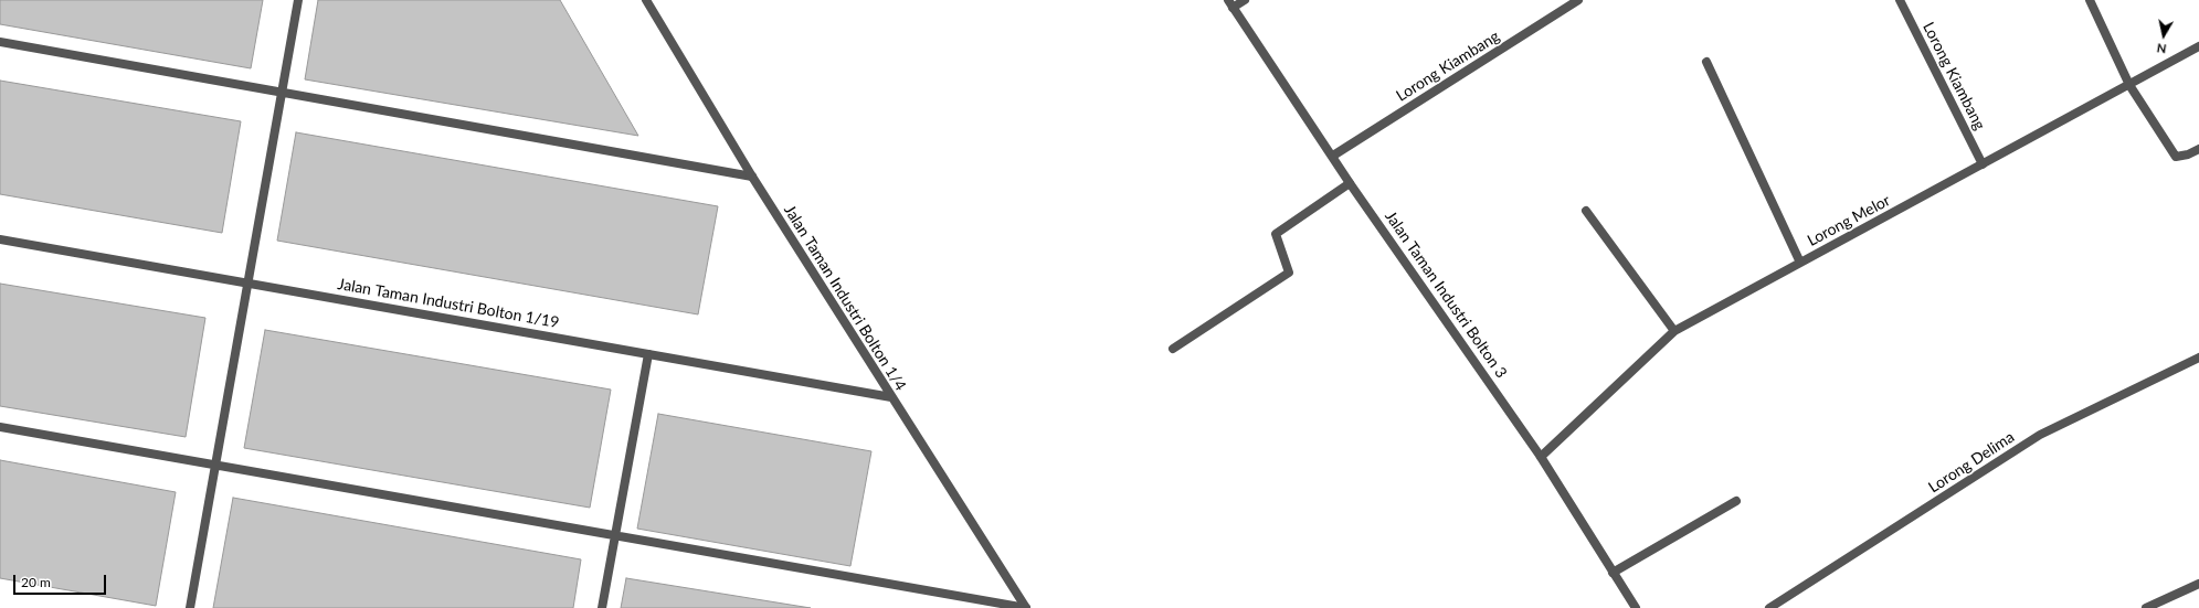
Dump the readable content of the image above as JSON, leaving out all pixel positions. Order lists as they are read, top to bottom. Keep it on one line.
{"streets":{"street":["Lorong Kiambang","Lorong Melor","Jalan Taman Industri Bolton 3","Jalan Taman Industri Bolton 1/4","Jalan Taman Industri Bolton 1/19","Lorong Delima"]},"crossings":[["Lorong Kiambang","Lorong Melor"],["Lorong Kiambang","Jalan Taman Industri Bolton 3"],["Lorong Melor","Jalan Taman Industri Bolton 3"],["Jalan Taman Industri Bolton 1/4","Jalan Taman Industri Bolton 1/19"]],"scale_bar":"20 m","north":"bottom"}
